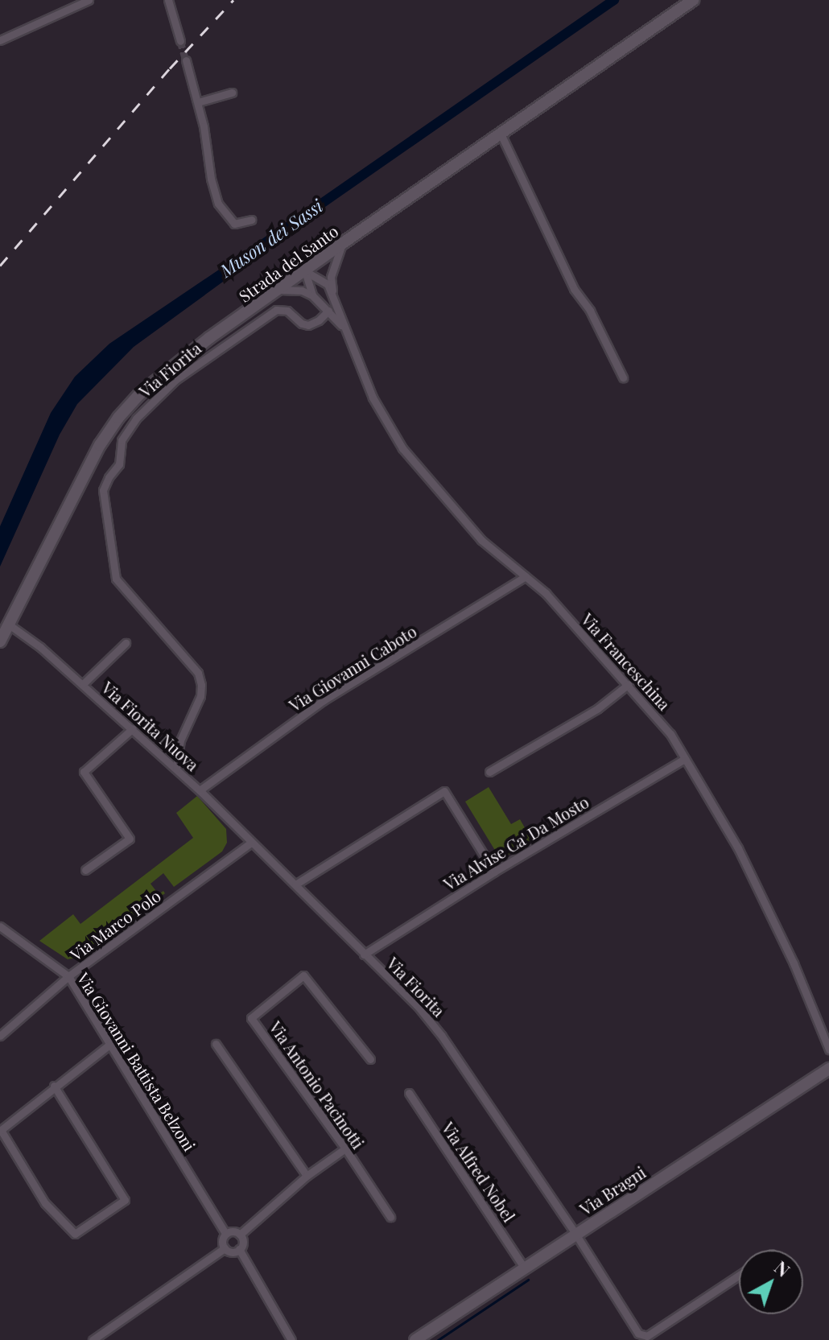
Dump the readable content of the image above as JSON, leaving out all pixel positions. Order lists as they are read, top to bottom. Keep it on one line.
{"streets":{"main road":["Strada del Santo","Via Bragni"],"street":["Via Fiorita","Via Franceschina","Via Giovanni Caboto","Via Fiorita Nuova","Via Alvise Ca' Da Mosto","Via Marco Polo","Via Giovanni Battista Belzoni","Via Antonio Pacinotti","Via Alfred Nobel"]},"crossings":[["Strada del Santo","Via Franceschina"],["Strada del Santo","Via Fiorita Nuova"],["Via Fiorita","Via Franceschina"],["Via Fiorita","Via Giovanni Caboto"],["Via Fiorita","Via Fiorita Nuova"],["Via Fiorita","Via Alvise Ca' Da Mosto"],["Via Fiorita","Via Marco Polo"],["Via Fiorita","Via Bragni"],["Via Franceschina","Via Giovanni Caboto"],["Via Franceschina","Via Alvise Ca' Da Mosto"],["Via Giovanni Caboto","Via Fiorita Nuova"],["Via Marco Polo","Via Giovanni Battista Belzoni"],["Via Alfred Nobel","Via Bragni"]],"water":["Muson dei Sassi"],"north":"top right"}
